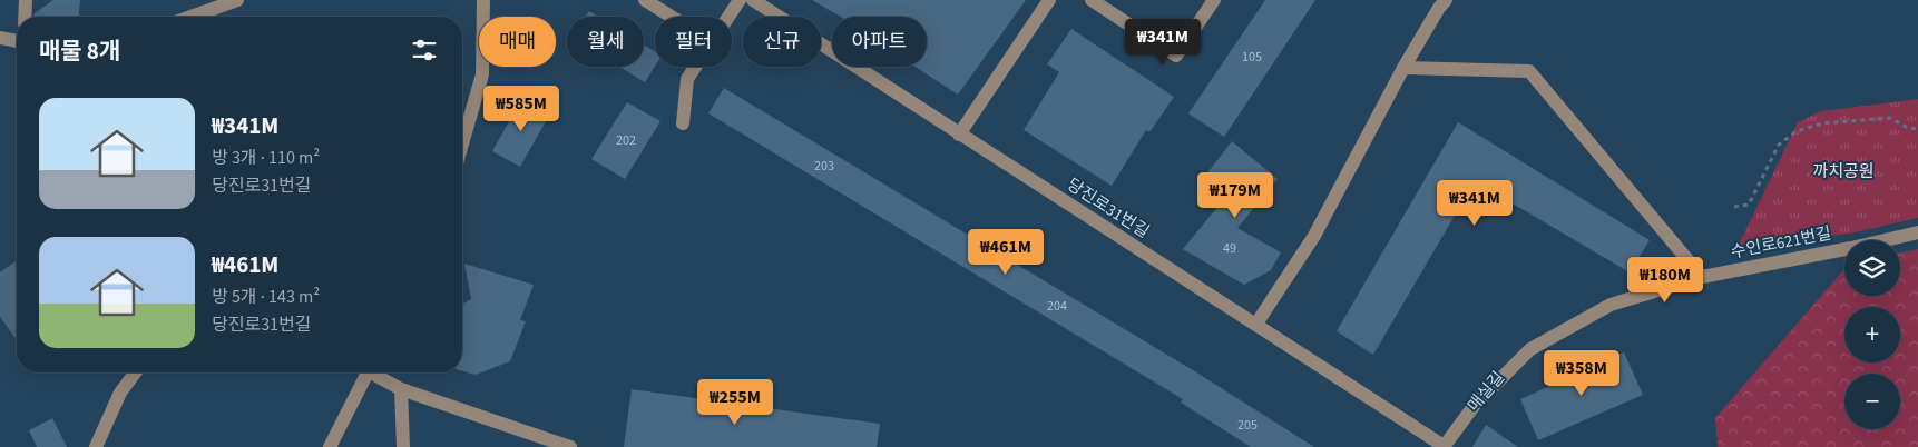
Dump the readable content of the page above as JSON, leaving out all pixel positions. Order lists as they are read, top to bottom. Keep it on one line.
{"streets":{"street":["당진로31번길","수인로621번길"]},"crossings":[["당진로31번길","수인로621번길"]],"parks":["까치공원"],"house_numbers":["105","202","203","49","204","205"],"page":{"chip":["매매","월세","필터","신규","아파트"],"heading":"매물 8개","price":["₩341M","₩585M","₩179M","₩341M","₩461M","₩180M","₩358M","₩255M"],"list":[{"name":"₩341M","note":"방 3개 · 110 m² · 당진로31번길"},{"name":"₩461M","note":"방 5개 · 143 m² · 당진로31번길"}],"map_buttons":["+","−"]}}
